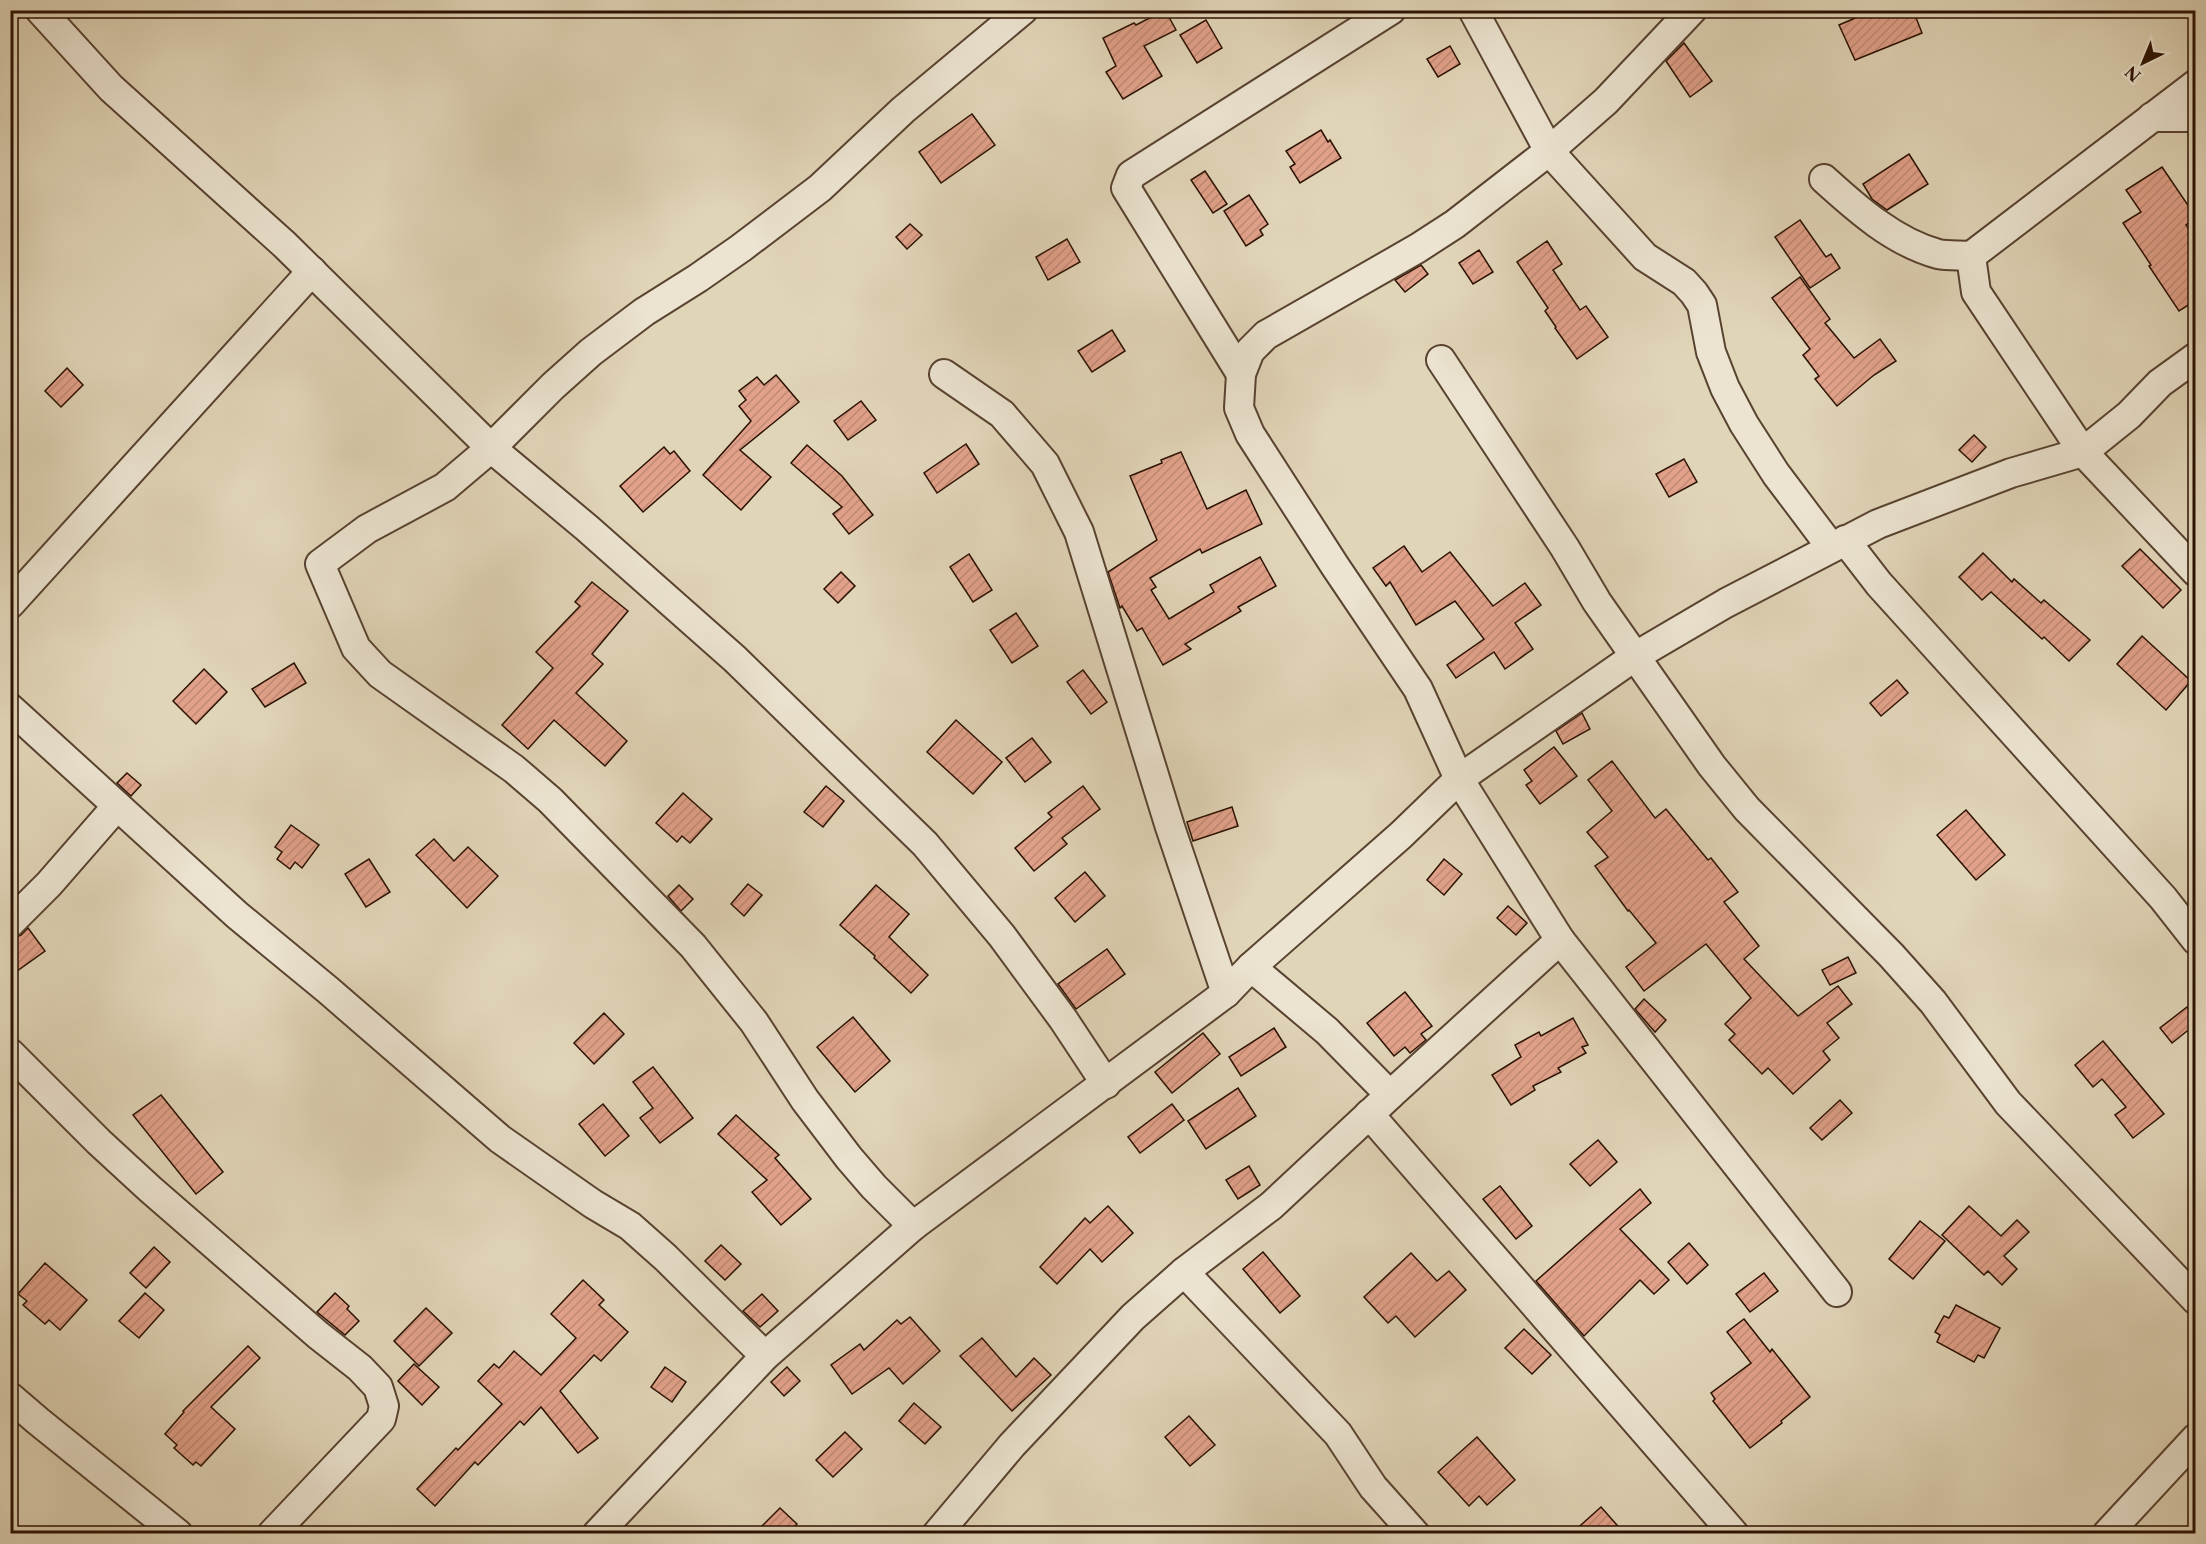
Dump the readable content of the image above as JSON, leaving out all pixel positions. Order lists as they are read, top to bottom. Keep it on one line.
{"north":"bottom left"}
